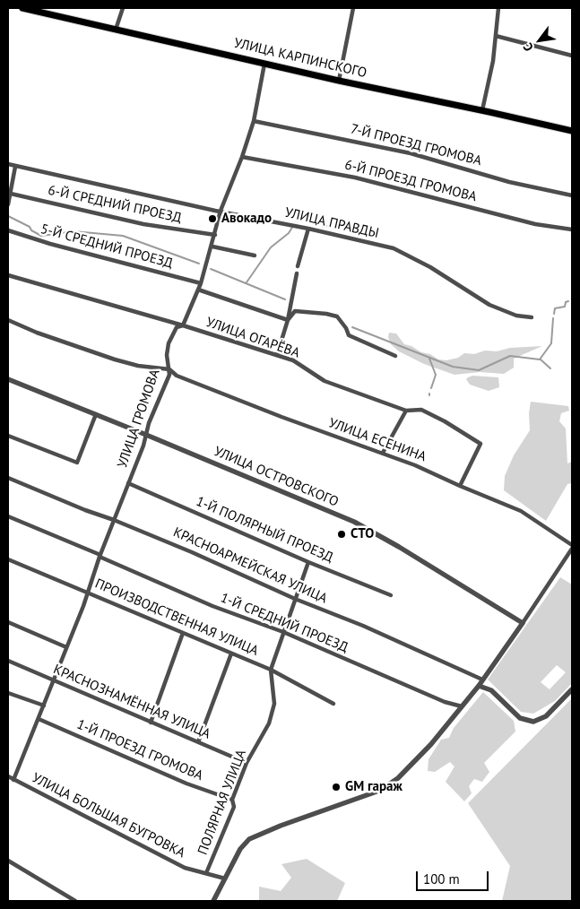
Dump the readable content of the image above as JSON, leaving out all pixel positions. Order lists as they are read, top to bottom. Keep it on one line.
{"streets":{"main road":["УЛИЦА КАРПИНСКОГО"],"street":["7-Й ПРОЕЗД ГРОМОВА","6-Й ПРОЕЗД ГРОМОВА","6-Й СРЕДНИЙ ПРОЕЗД","УЛИЦА ПРАВДЫ","5-Й СРЕДНИЙ ПРОЕЗД","УЛИЦА ОГАРЁВА","УЛИЦА ГРОМОВА","УЛИЦА ЕСЕНИНА","УЛИЦА ОСТРОВСКОГО","1-Й ПОЛЯРНЫЙ ПРОЕЗД","КРАСНОАРМЕЙСКАЯ УЛИЦА","ПРОИЗВОДСТВЕННАЯ УЛИЦА","1-Й СРЕДНИЙ ПРОЕЗД","КРАСНОЗНАМЁННАЯ УЛИЦА","1-Й ПРОЕЗД ГРОМОВА","ПОЛЯРНАЯ УЛИЦА","УЛИЦА БОЛЬШАЯ БУГРОВКА"]},"crossings":[["УЛИЦА КАРПИНСКОГО","УЛИЦА ГРОМОВА"],["7-Й ПРОЕЗД ГРОМОВА","УЛИЦА ГРОМОВА"],["6-Й ПРОЕЗД ГРОМОВА","УЛИЦА ГРОМОВА"],["6-Й СРЕДНИЙ ПРОЕЗД","УЛИЦА ГРОМОВА"],["УЛИЦА ПРАВДЫ","УЛИЦА ГРОМОВА"],["5-Й СРЕДНИЙ ПРОЕЗД","УЛИЦА ГРОМОВА"],["УЛИЦА ОГАРЁВА","УЛИЦА ГРОМОВА"],["УЛИЦА ОГАРЁВА","УЛИЦА ЕСЕНИНА"],["УЛИЦА ГРОМОВА","УЛИЦА ЕСЕНИНА"],["УЛИЦА ГРОМОВА","УЛИЦА ОСТРОВСКОГО"],["УЛИЦА ГРОМОВА","1-Й ПОЛЯРНЫЙ ПРОЕЗД"],["УЛИЦА ГРОМОВА","КРАСНОАРМЕЙСКАЯ УЛИЦА"],["УЛИЦА ГРОМОВА","ПРОИЗВОДСТВЕННАЯ УЛИЦА"],["УЛИЦА ГРОМОВА","1-Й СРЕДНИЙ ПРОЕЗД"],["УЛИЦА ГРОМОВА","КРАСНОЗНАМЁННАЯ УЛИЦА"],["УЛИЦА ГРОМОВА","1-Й ПРОЕЗД ГРОМОВА"],["УЛИЦА ГРОМОВА","УЛИЦА БОЛЬШАЯ БУГРОВКА"],["1-Й ПОЛЯРНЫЙ ПРОЕЗД","ПОЛЯРНАЯ УЛИЦА"],["КРАСНОАРМЕЙСКАЯ УЛИЦА","ПОЛЯРНАЯ УЛИЦА"],["ПРОИЗВОДСТВЕННАЯ УЛИЦА","ПОЛЯРНАЯ УЛИЦА"],["1-Й СРЕДНИЙ ПРОЕЗД","ПОЛЯРНАЯ УЛИЦА"],["КРАСНОЗНАМЁННАЯ УЛИЦА","ПОЛЯРНАЯ УЛИЦА"],["1-Й ПРОЕЗД ГРОМОВА","ПОЛЯРНАЯ УЛИЦА"],["ПОЛЯРНАЯ УЛИЦА","УЛИЦА БОЛЬШАЯ БУГРОВКА"]],"places":["Авокадо","СТО","GM гараж"],"scale_bar":"100 m","north":"bottom left"}
